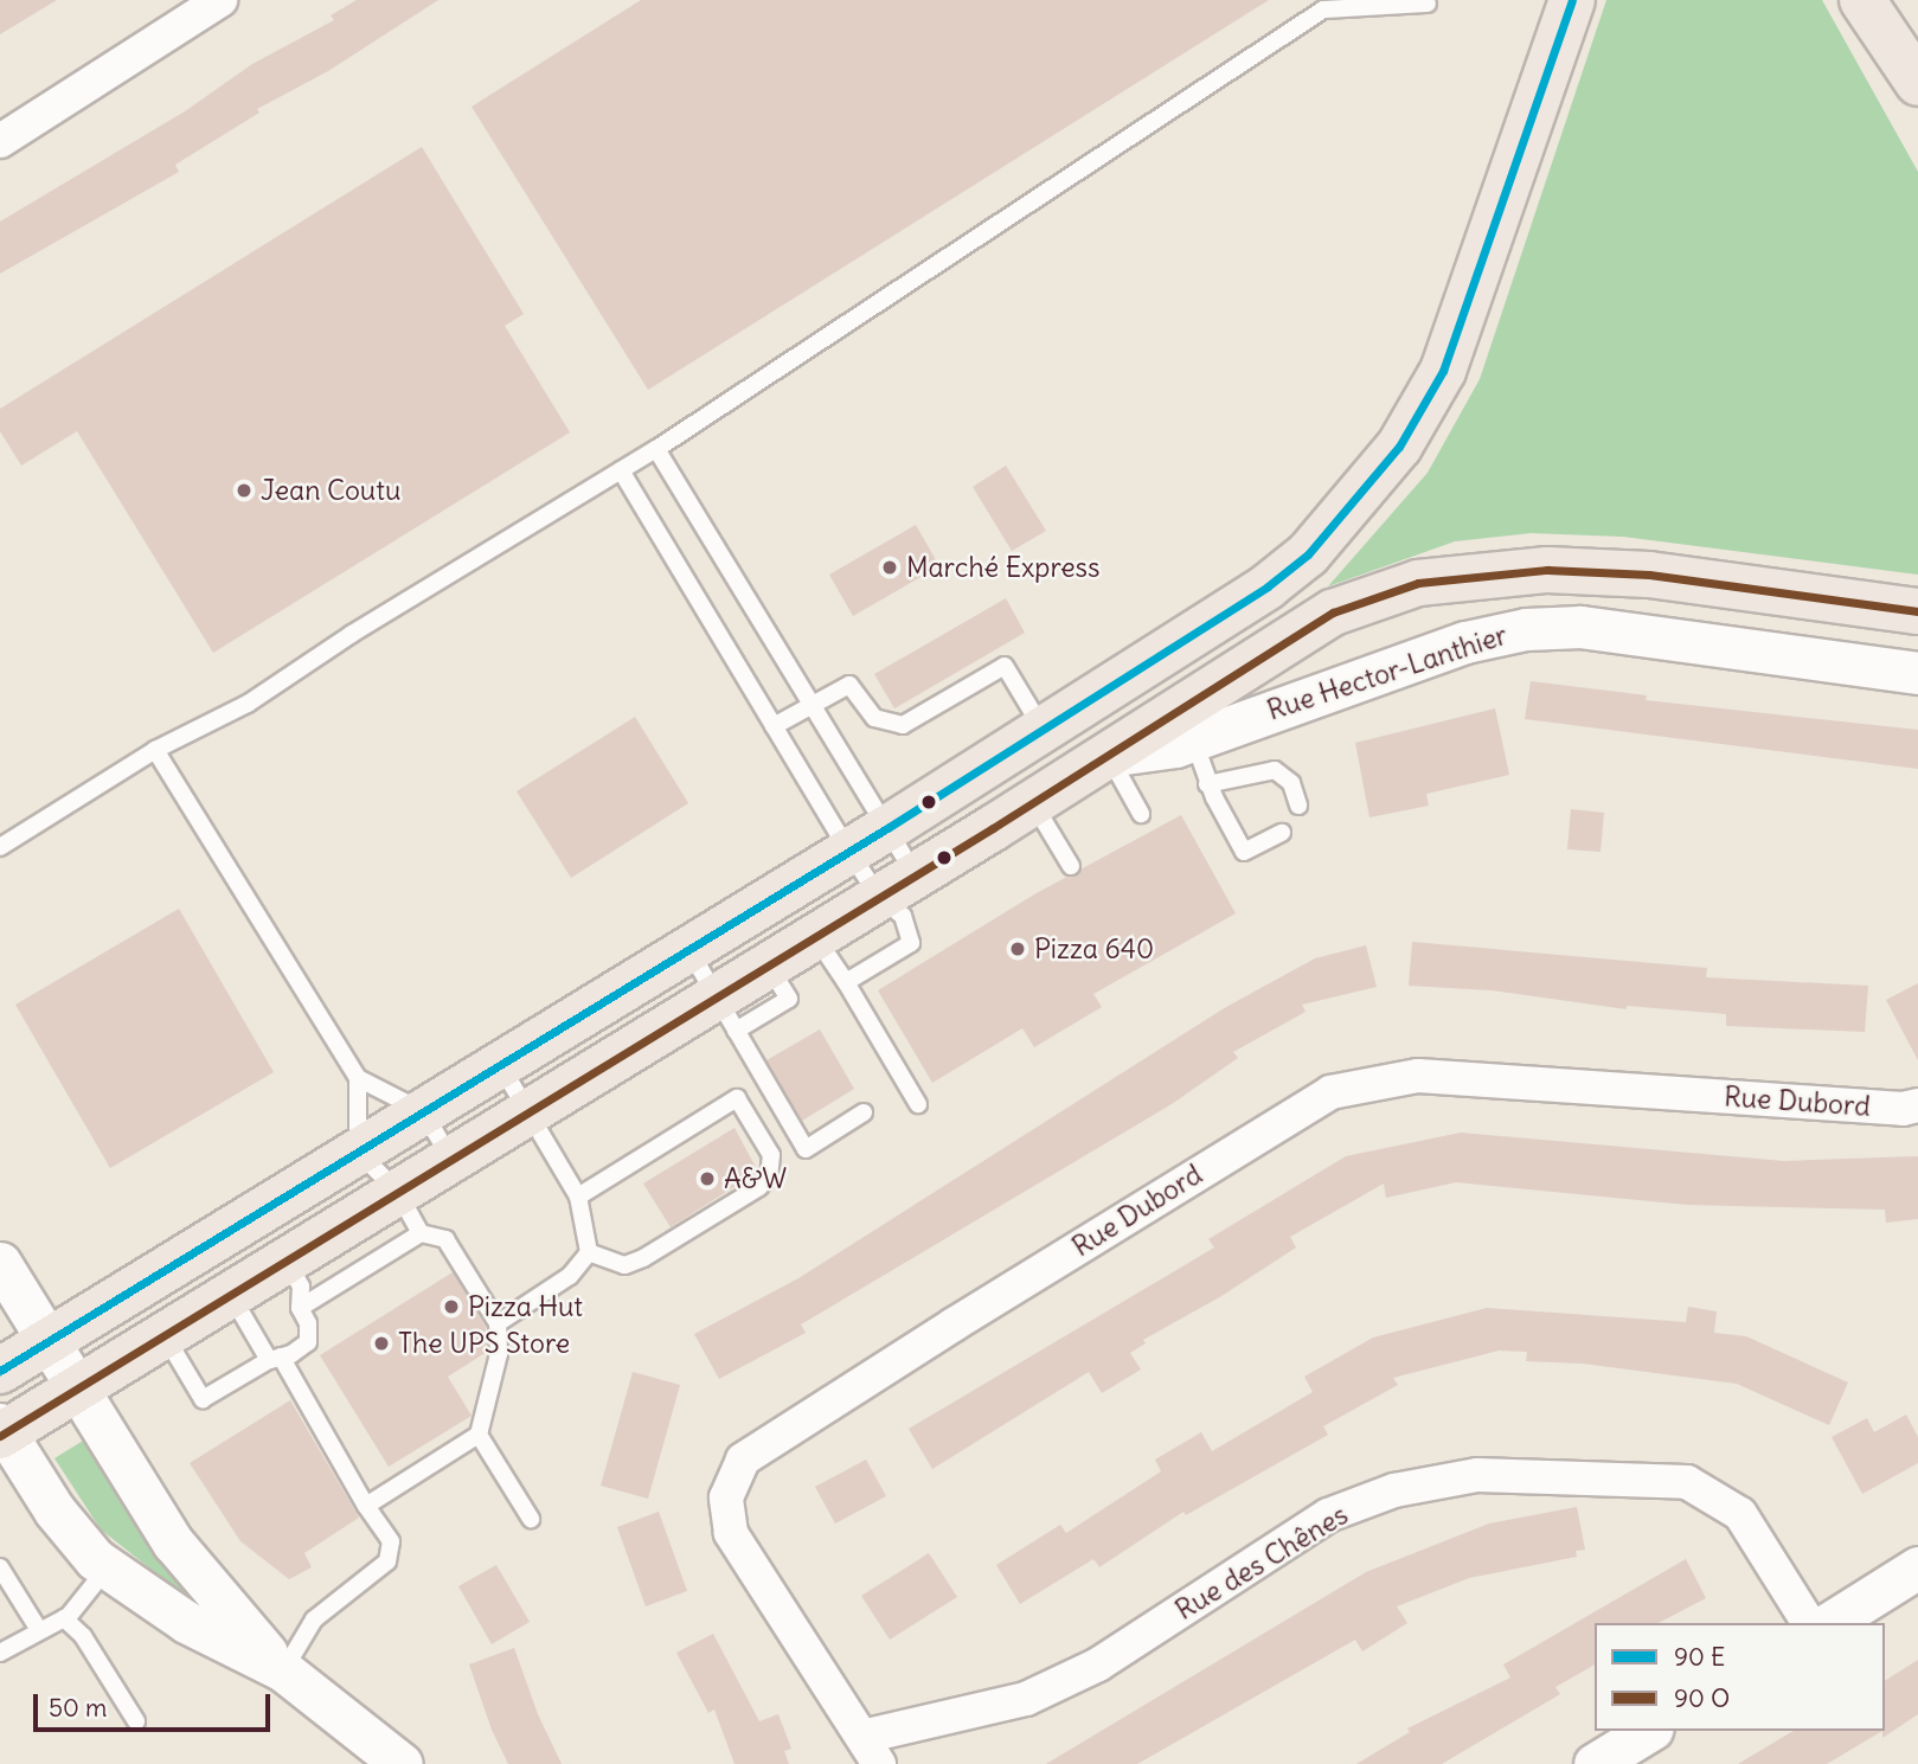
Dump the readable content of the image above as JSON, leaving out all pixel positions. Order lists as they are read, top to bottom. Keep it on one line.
{"streets":{"street":["Rue Hector-Lanthier","Rue Dubord","Rue des Chênes"]},"crossings":[["Rue Dubord","Rue des Chênes"]],"places":["Jean Coutu","Marché Express","Pizza 640","A&W","Pizza Hut","The UPS Store"],"legend":["90 E","90 O"],"scale_bar":"50 m"}
